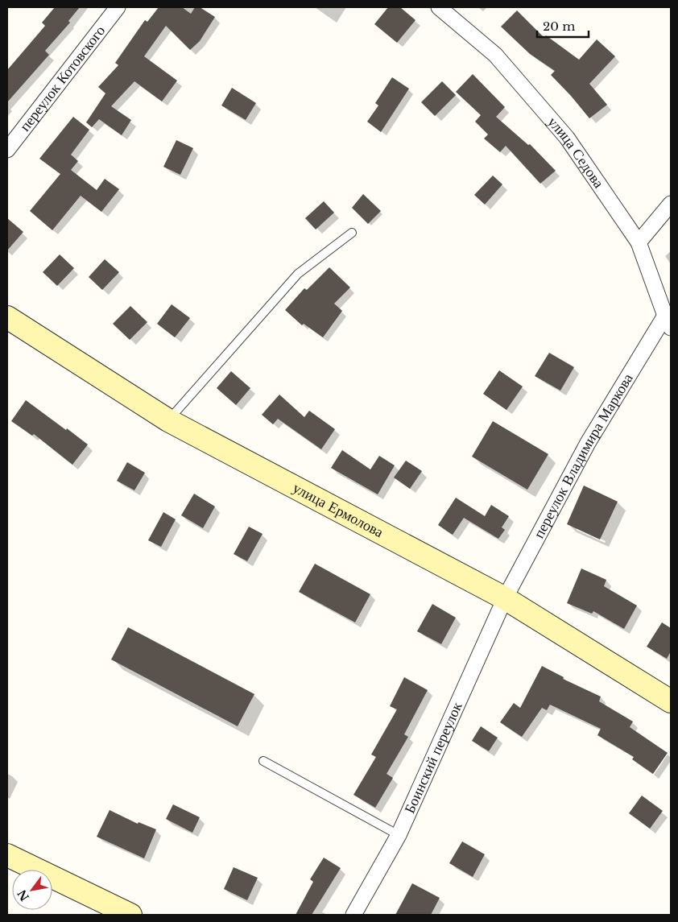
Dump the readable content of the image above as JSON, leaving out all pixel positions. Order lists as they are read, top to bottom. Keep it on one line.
{"streets":{"street":["переулок Котовского","улица Седова","переулок Владимира Маркова","улица Ермолова","Боинский переулок"]},"crossings":[["улица Седова","переулок Владимира Маркова"],["переулок Владимира Маркова","улица Ермолова"],["переулок Владимира Маркова","Боинский переулок"],["улица Ермолова","Боинский переулок"]],"scale_bar":"20 m","north":"bottom left"}
